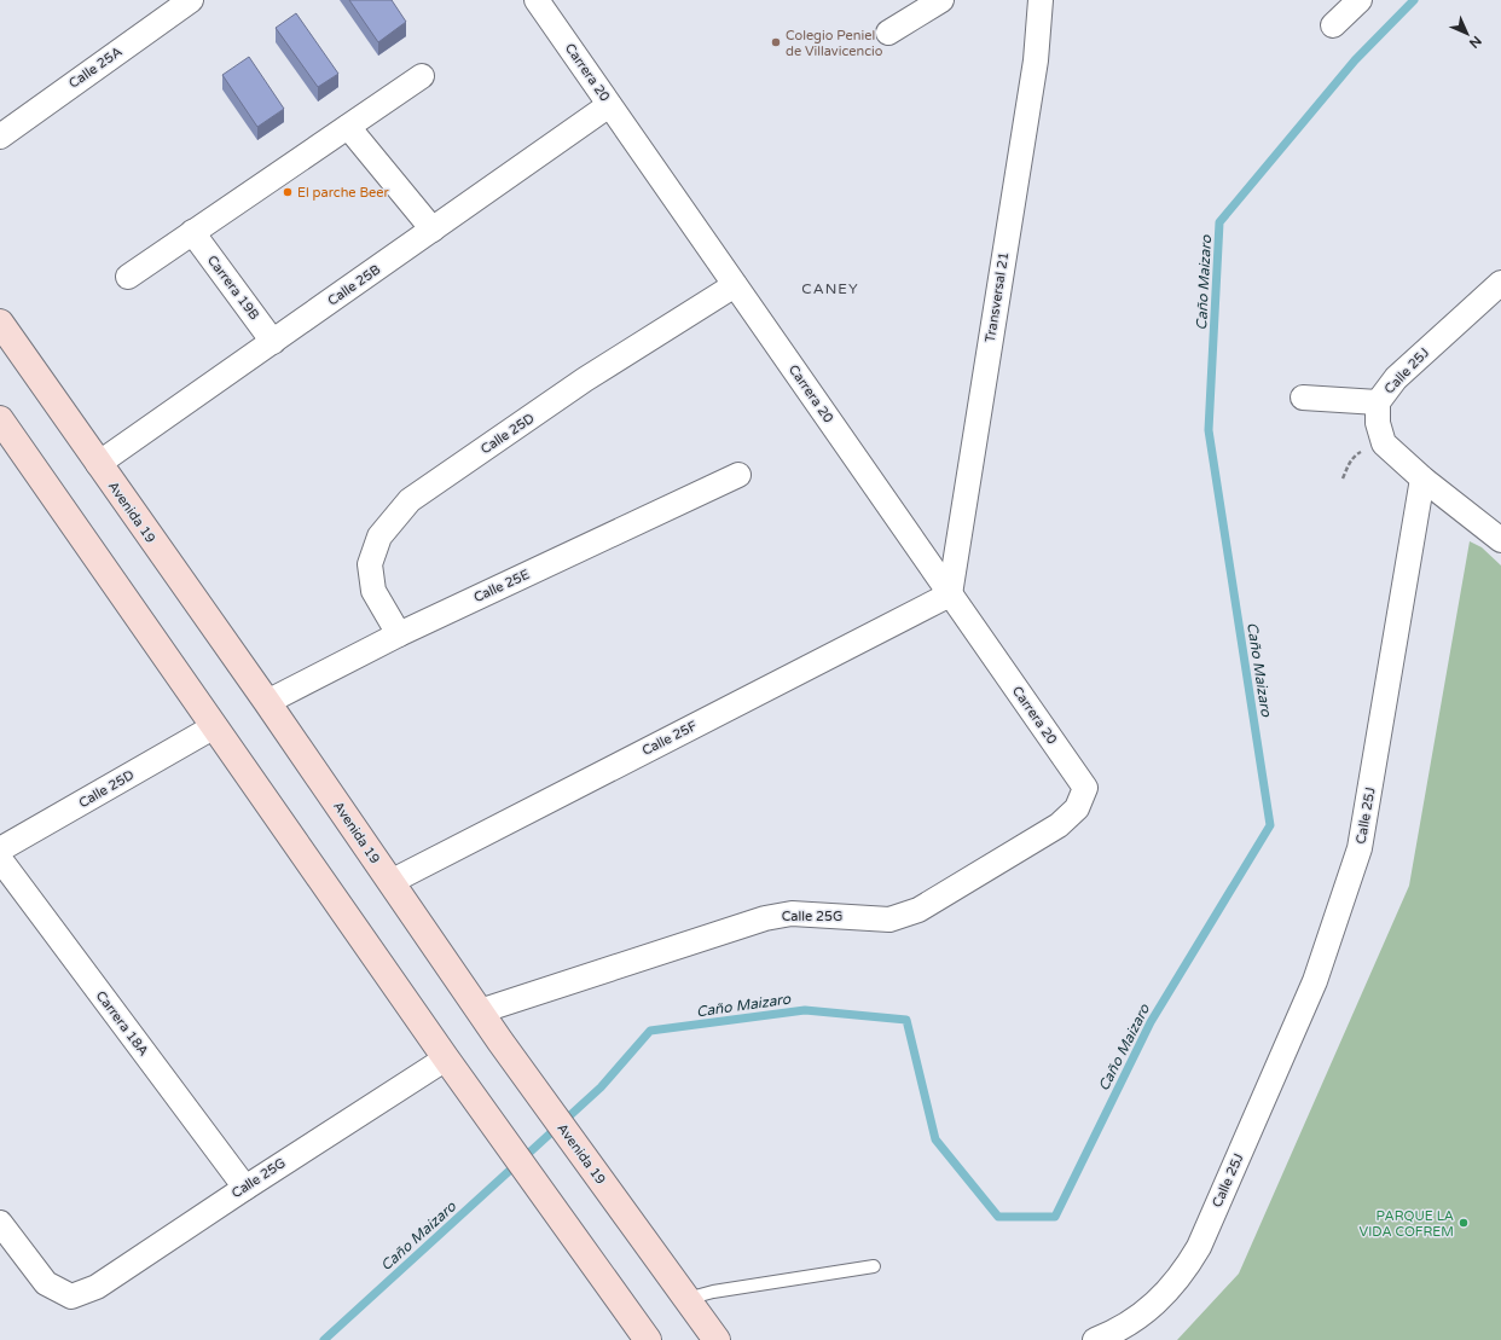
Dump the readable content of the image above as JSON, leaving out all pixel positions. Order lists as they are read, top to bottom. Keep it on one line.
{"streets":{"main road":["Avenida 19"],"street":["Calle 25A","Carrera 20","Calle 25B","Carrera 19B","Transversal 21","Calle 25J","Calle 25D","Calle 25E","Calle 25F","Calle 25G","Carrera 18A"]},"crossings":[["Carrera 20","Calle 25B"],["Carrera 20","Transversal 21"],["Carrera 20","Calle 25D"],["Carrera 20","Calle 25F"],["Carrera 20","Calle 25G"],["Calle 25B","Carrera 19B"],["Calle 25B","Avenida 19"],["Transversal 21","Calle 25F"],["Calle 25D","Calle 25E"],["Avenida 19","Calle 25E"],["Avenida 19","Calle 25F"],["Avenida 19","Calle 25G"],["Calle 25G","Carrera 18A"]],"districts":["CANEY"],"water":["Caño Maizaro"],"places":["Colegio Peniel de Villavicencio","El parche Beer","PARQUE LA VIDA COFREM"],"north":"bottom right"}
